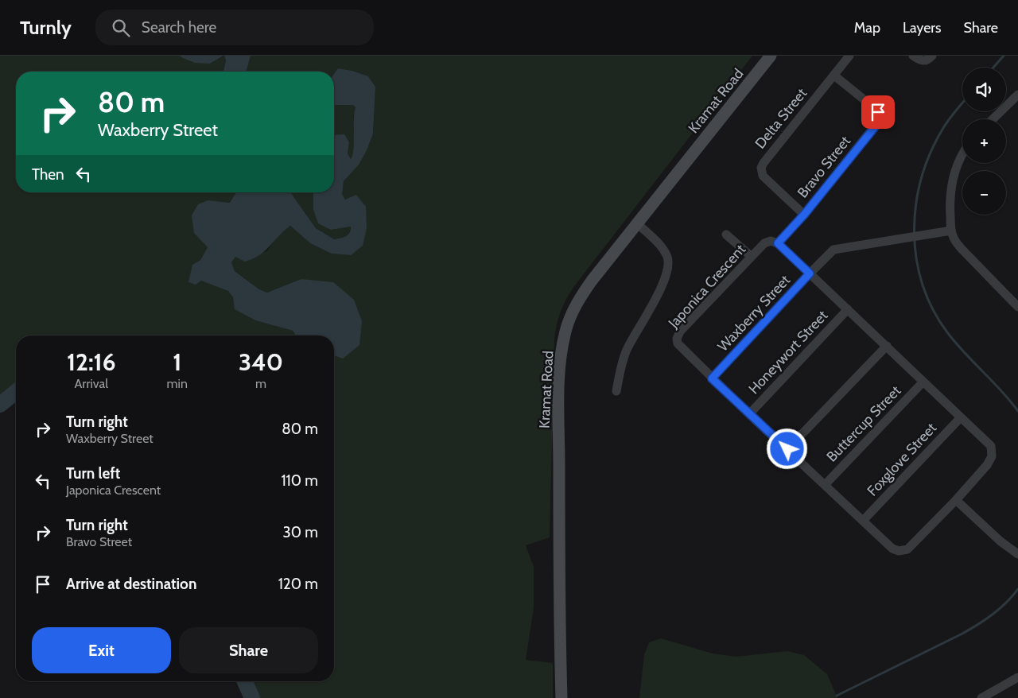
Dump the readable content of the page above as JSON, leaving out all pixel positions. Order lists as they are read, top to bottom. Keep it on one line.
{"streets":{"street":["Kramat Road","Delta Street","Bravo Street","Japonica Crescent","Waxberry Street","Honeywort Street","Buttercup Street","Foxglove Street"]},"crossings":[["Delta Street","Bravo Street"],["Bravo Street","Japonica Crescent"],["Japonica Crescent","Waxberry Street"],["Japonica Crescent","Honeywort Street"],["Japonica Crescent","Buttercup Street"],["Japonica Crescent","Foxglove Street"]],"page":{"header":"Turnly","search":"Search here","nav":["Map","Layers","Share"],"map_buttons":["+","−"],"turn":["80 m","Waxberry Street"],"then":"Then","eta":["12:16","Arrival","1","min","340","m"],"list":[{"name":"Turn right","note":"Waxberry Street","value":"80 m"},{"name":"Turn left","note":"Japonica Crescent","value":"110 m"},{"name":"Turn right","note":"Bravo Street","value":"30 m"},{"name":"Arrive at destination","value":"120 m"}],"buttons":["Exit","Share"]}}
